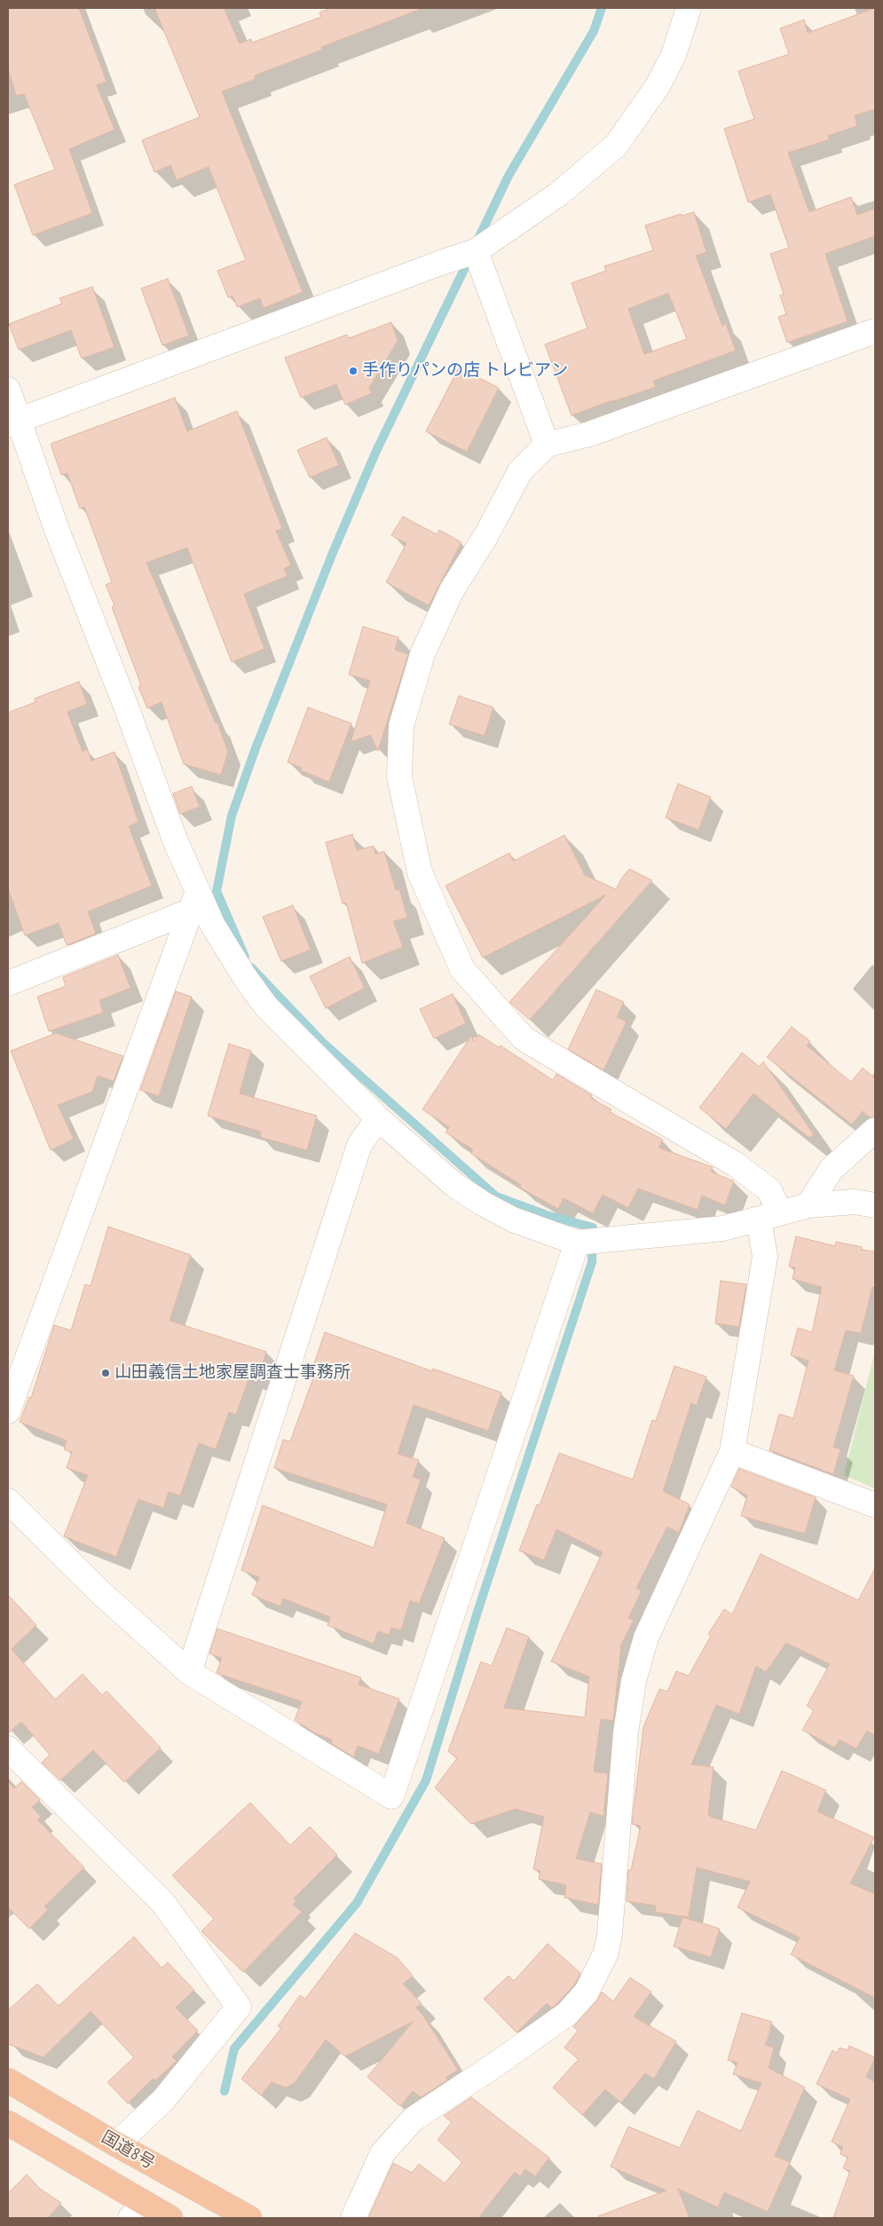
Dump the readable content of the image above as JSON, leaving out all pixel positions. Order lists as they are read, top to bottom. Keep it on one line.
{"streets":{"highway":["国道8号"]},"places":["手作りパンの店 トレビアン","山田義信土地家屋調査士事務所"]}
